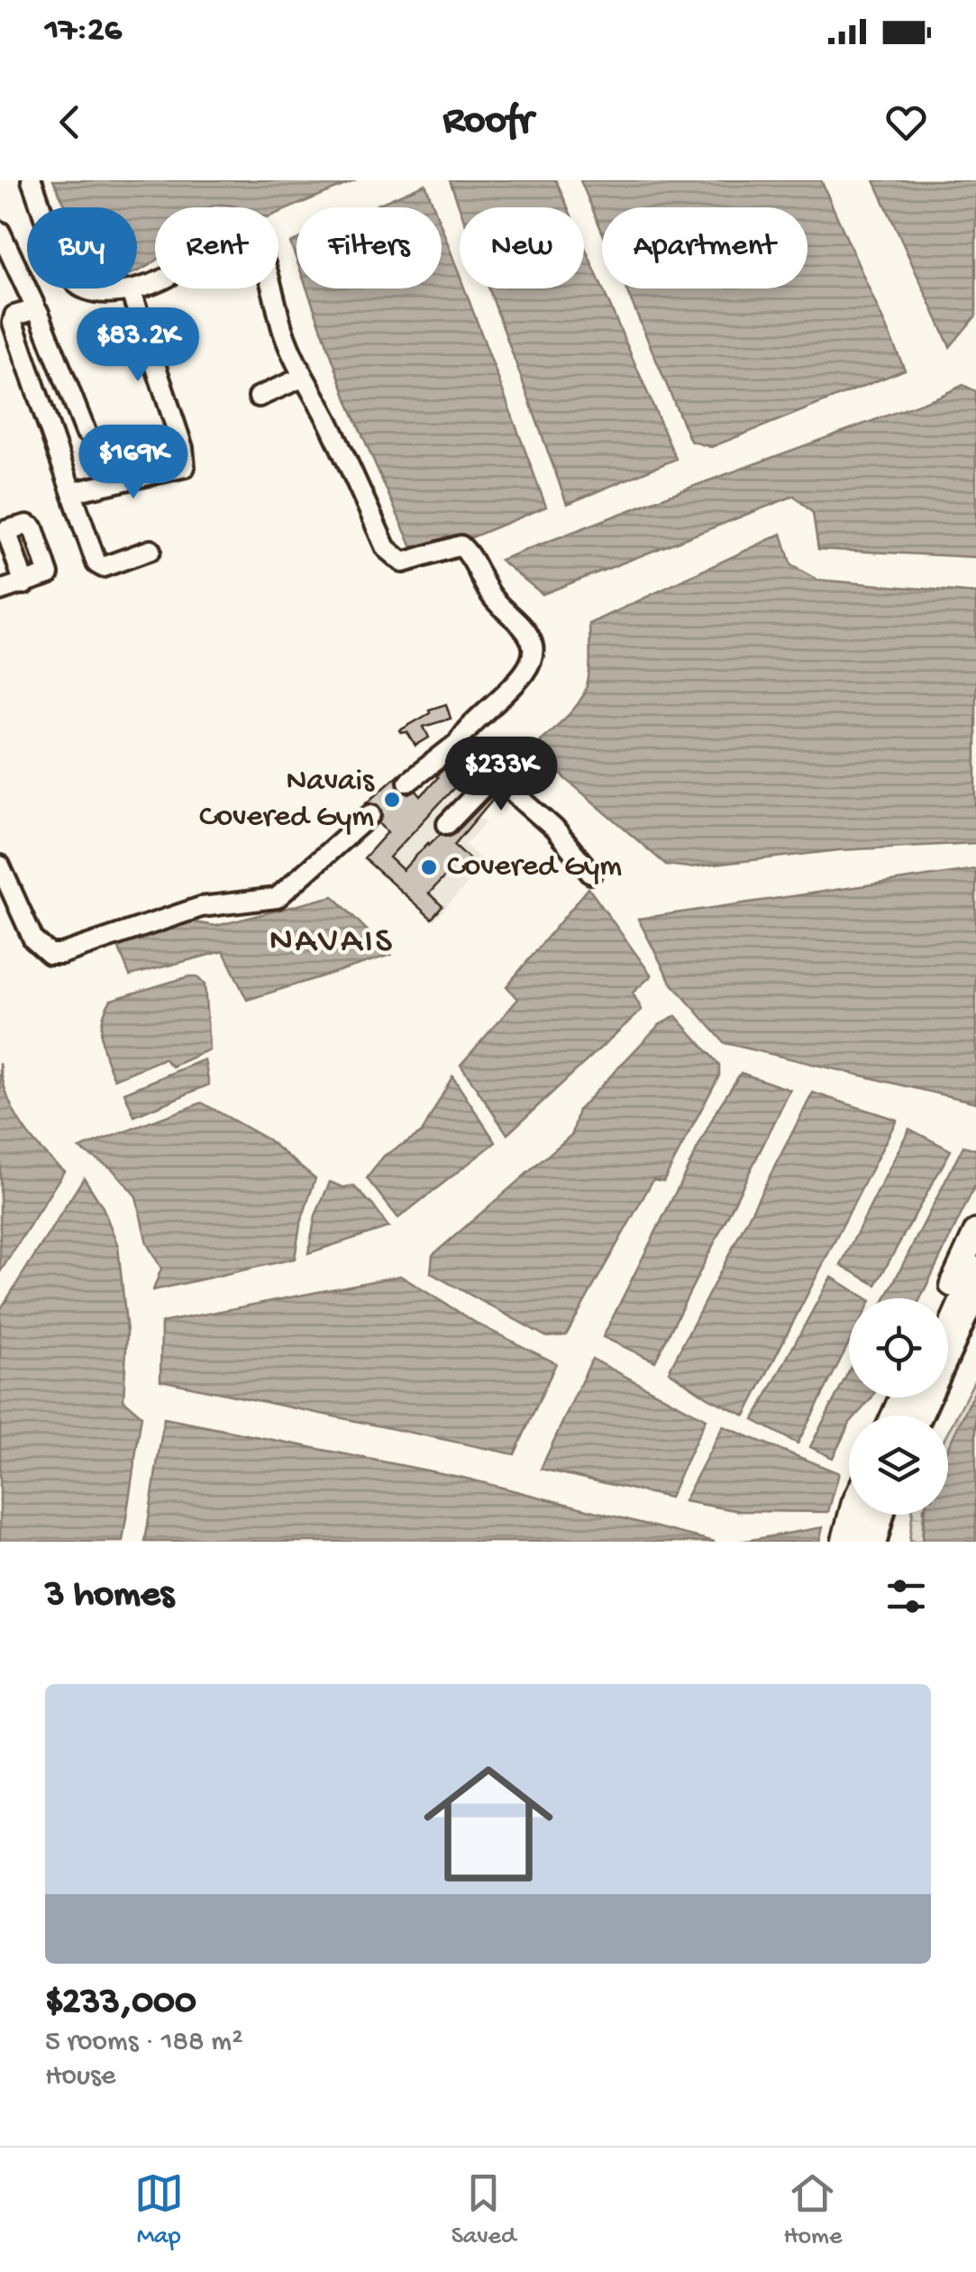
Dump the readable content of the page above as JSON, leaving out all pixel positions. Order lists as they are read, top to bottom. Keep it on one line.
{"districts":["NAVAIS"],"places":["Navais Covered Gym","Covered Gym"],"page":{"status":"17:26","header":"Roofr","chip":["Buy","Rent","Filters","New","Apartment"],"price":["$83.2K","$169K","$233K"],"heading":"3 homes","list":[{"name":"$233,000","note":"5 rooms · 188 m² · House"}],"tabs":["Map","Saved","Home"]}}
